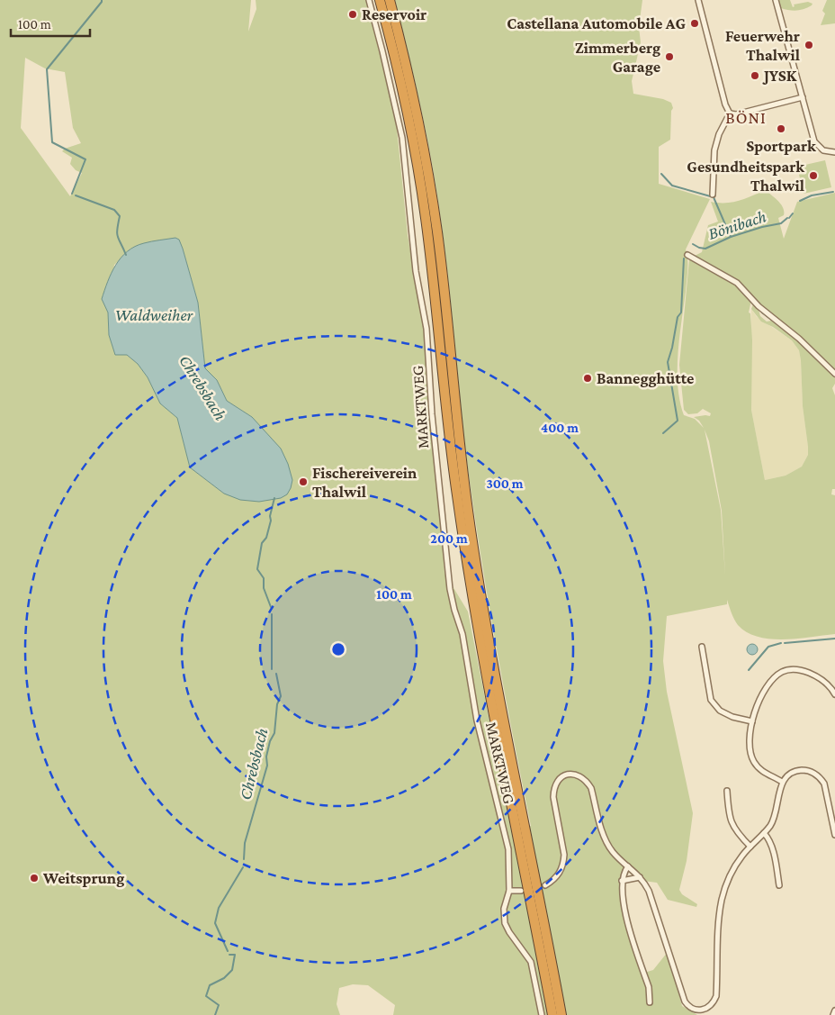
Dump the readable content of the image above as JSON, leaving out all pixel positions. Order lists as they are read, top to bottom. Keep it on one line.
{"streets":{"street":["MARKTWEG"]},"districts":["BÖNI"],"water":["Bönibach","Waldweiher","Chrebsbach"],"places":["Reservoir","Castellana Automobile AG","Feuerwehr Thalwil","Zimmerberg Garage","JYSK","Sportpark","Gesundheitspark Thalwil","Bannegghütte","Fischereiverein Thalwil","Weitsprung"],"scale_bar":"100 m","rings":["400 m","300 m","200 m","100 m"]}
